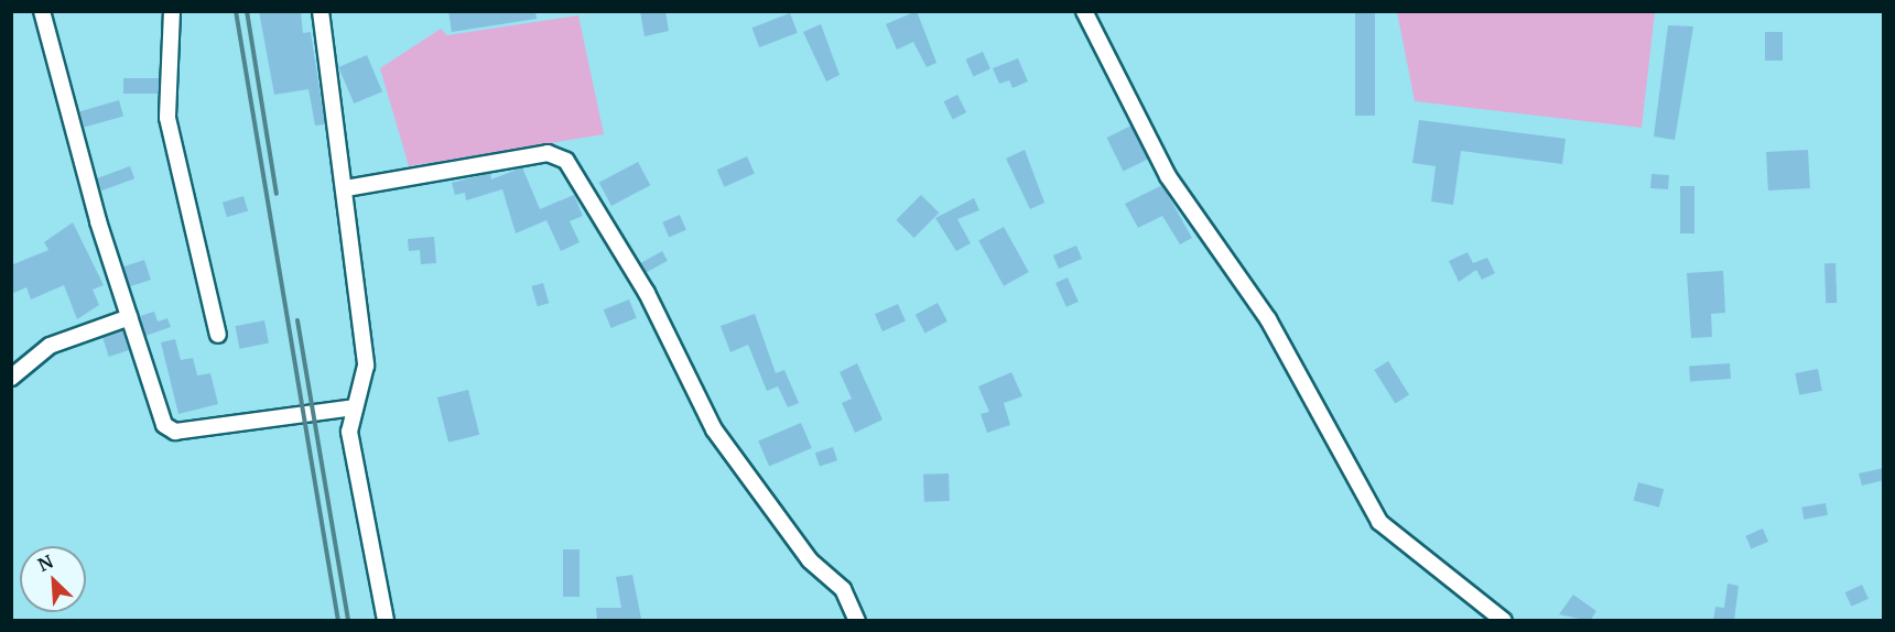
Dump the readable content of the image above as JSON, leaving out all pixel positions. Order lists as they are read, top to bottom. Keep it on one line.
{"north":"top left"}
